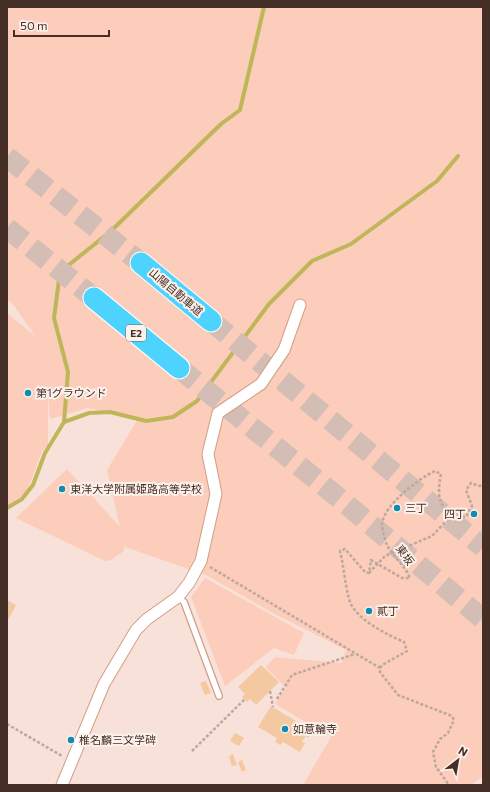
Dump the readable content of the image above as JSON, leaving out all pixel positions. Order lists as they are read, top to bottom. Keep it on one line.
{"streets":{"highway":["山陽自動車道","E2"],"path":["東坂"]},"places":["第1グラウンド","東洋大学附属姫路高等学校","三丁","四丁","貳丁","如意輪寺","椎名麟三文学碑"],"scale_bar":"50 m","north":"top right"}
